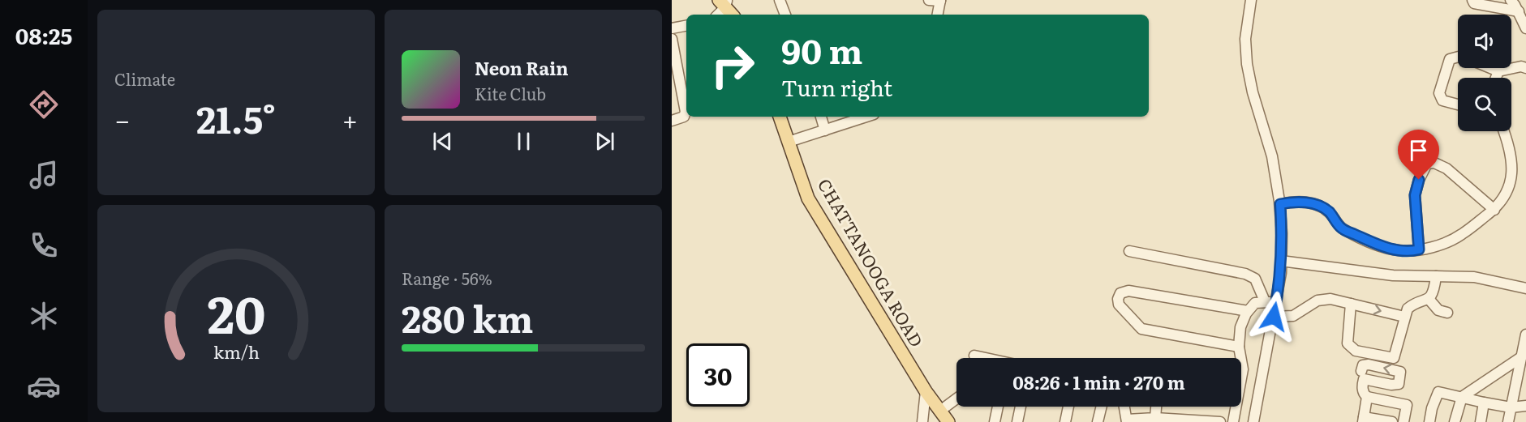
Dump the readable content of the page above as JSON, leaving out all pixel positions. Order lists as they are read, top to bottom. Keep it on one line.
{"streets":{"main road":["CHATTANOOGA ROAD"]},"page":{"tabs":"08:25","tile":["Climate",["Range · 56%","280 km"]],"turn":["90 m","Turn right"],"song":["Neon Rain","Kite Club"],"heat":["−","21.5°","+"],"limit":"30","trip":"08:26 · 1 min · 270 m","gauge":["20","km/h"]}}
